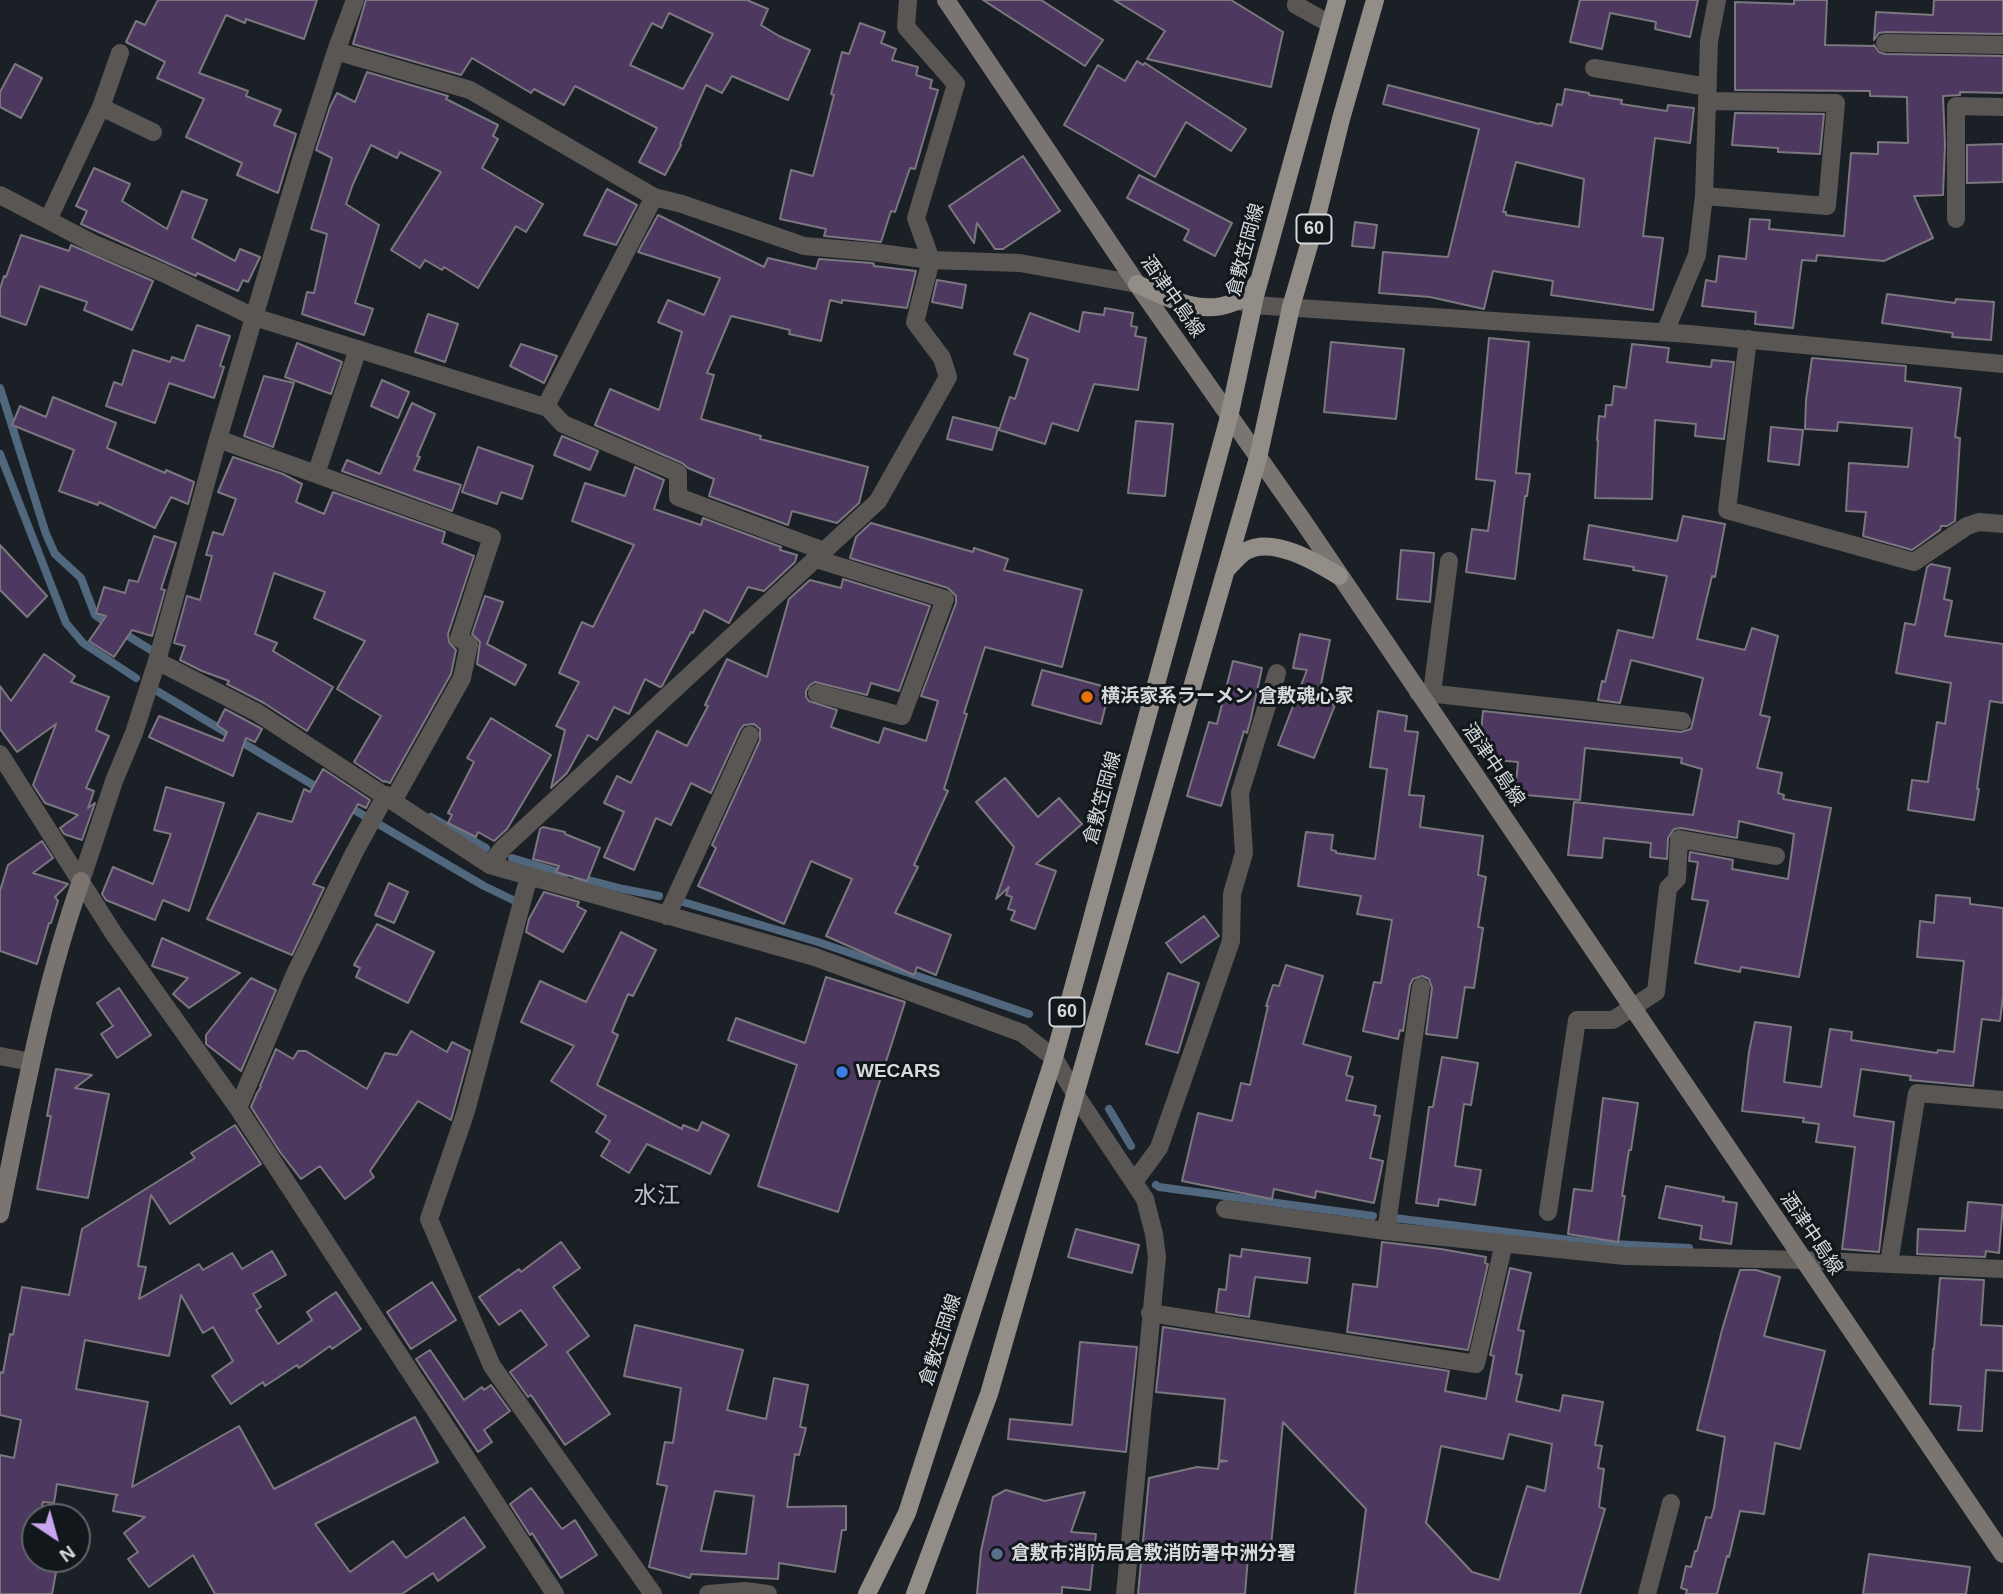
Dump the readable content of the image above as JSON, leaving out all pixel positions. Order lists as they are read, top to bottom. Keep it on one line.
{"streets":{"main road":["60","倉敷笠岡線","酒津中島線"]},"crossings":[["60","酒津中島線"],["倉敷笠岡線","酒津中島線"]],"districts":["水江"],"places":["横浜家系ラーメン 倉敷魂心家","WECARS","倉敷市消防局倉敷消防署中洲分署"],"north":"bottom right"}
